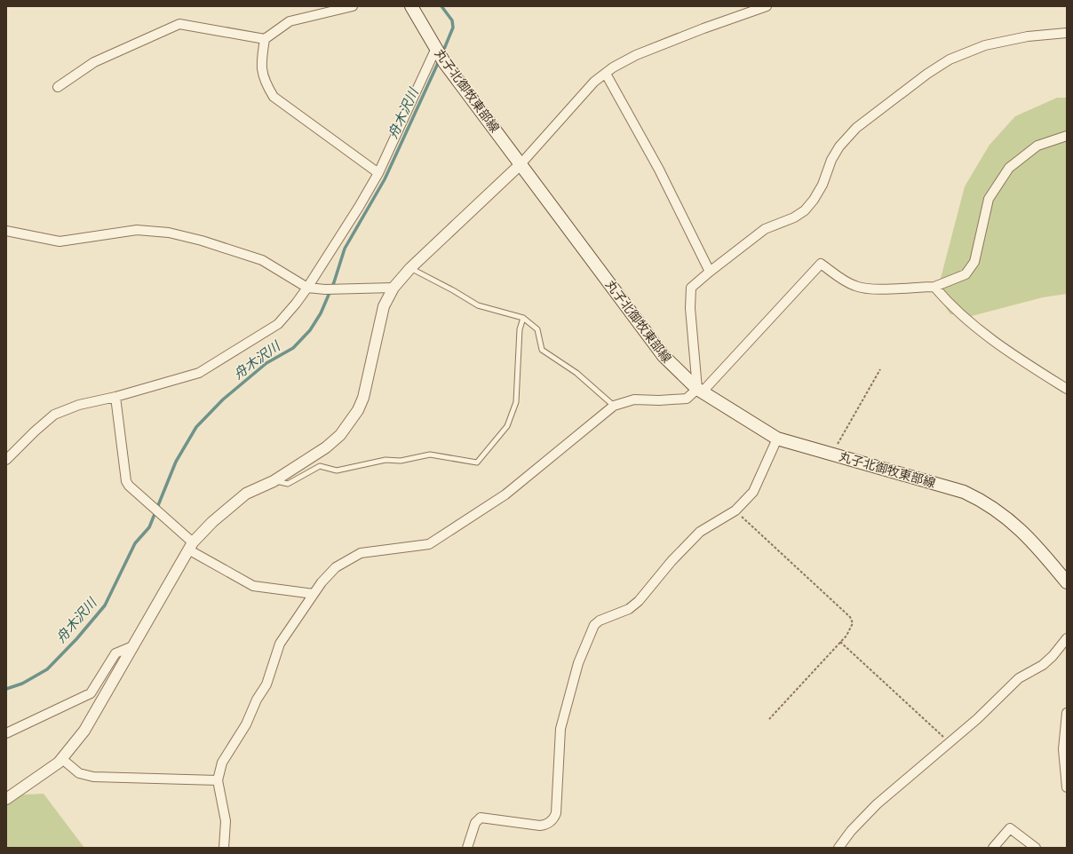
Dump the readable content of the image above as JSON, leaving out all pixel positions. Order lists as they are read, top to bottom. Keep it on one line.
{"streets":{"main road":["丸子北御牧東部線"]},"water":["舟木沢川"]}
